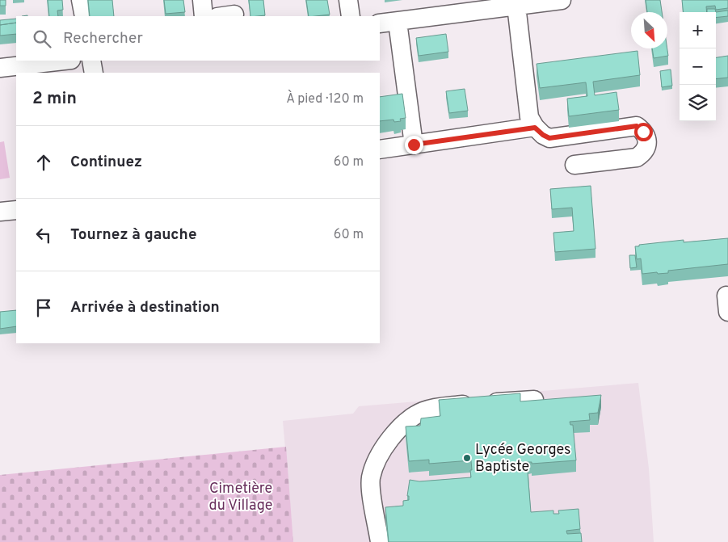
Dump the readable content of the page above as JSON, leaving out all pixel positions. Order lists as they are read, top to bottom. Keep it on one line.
{"parks":["Cimetière du Village"],"places":["Lycée Georges Baptiste"],"north":"bottom right","page":{"map_buttons":["+","−"],"search":"Rechercher","heading":["2 min","À pied · 120 m"],"list":[["Continuez","60 m"],["Tournez à gauche","60 m"],"Arrivée à destination"]}}
